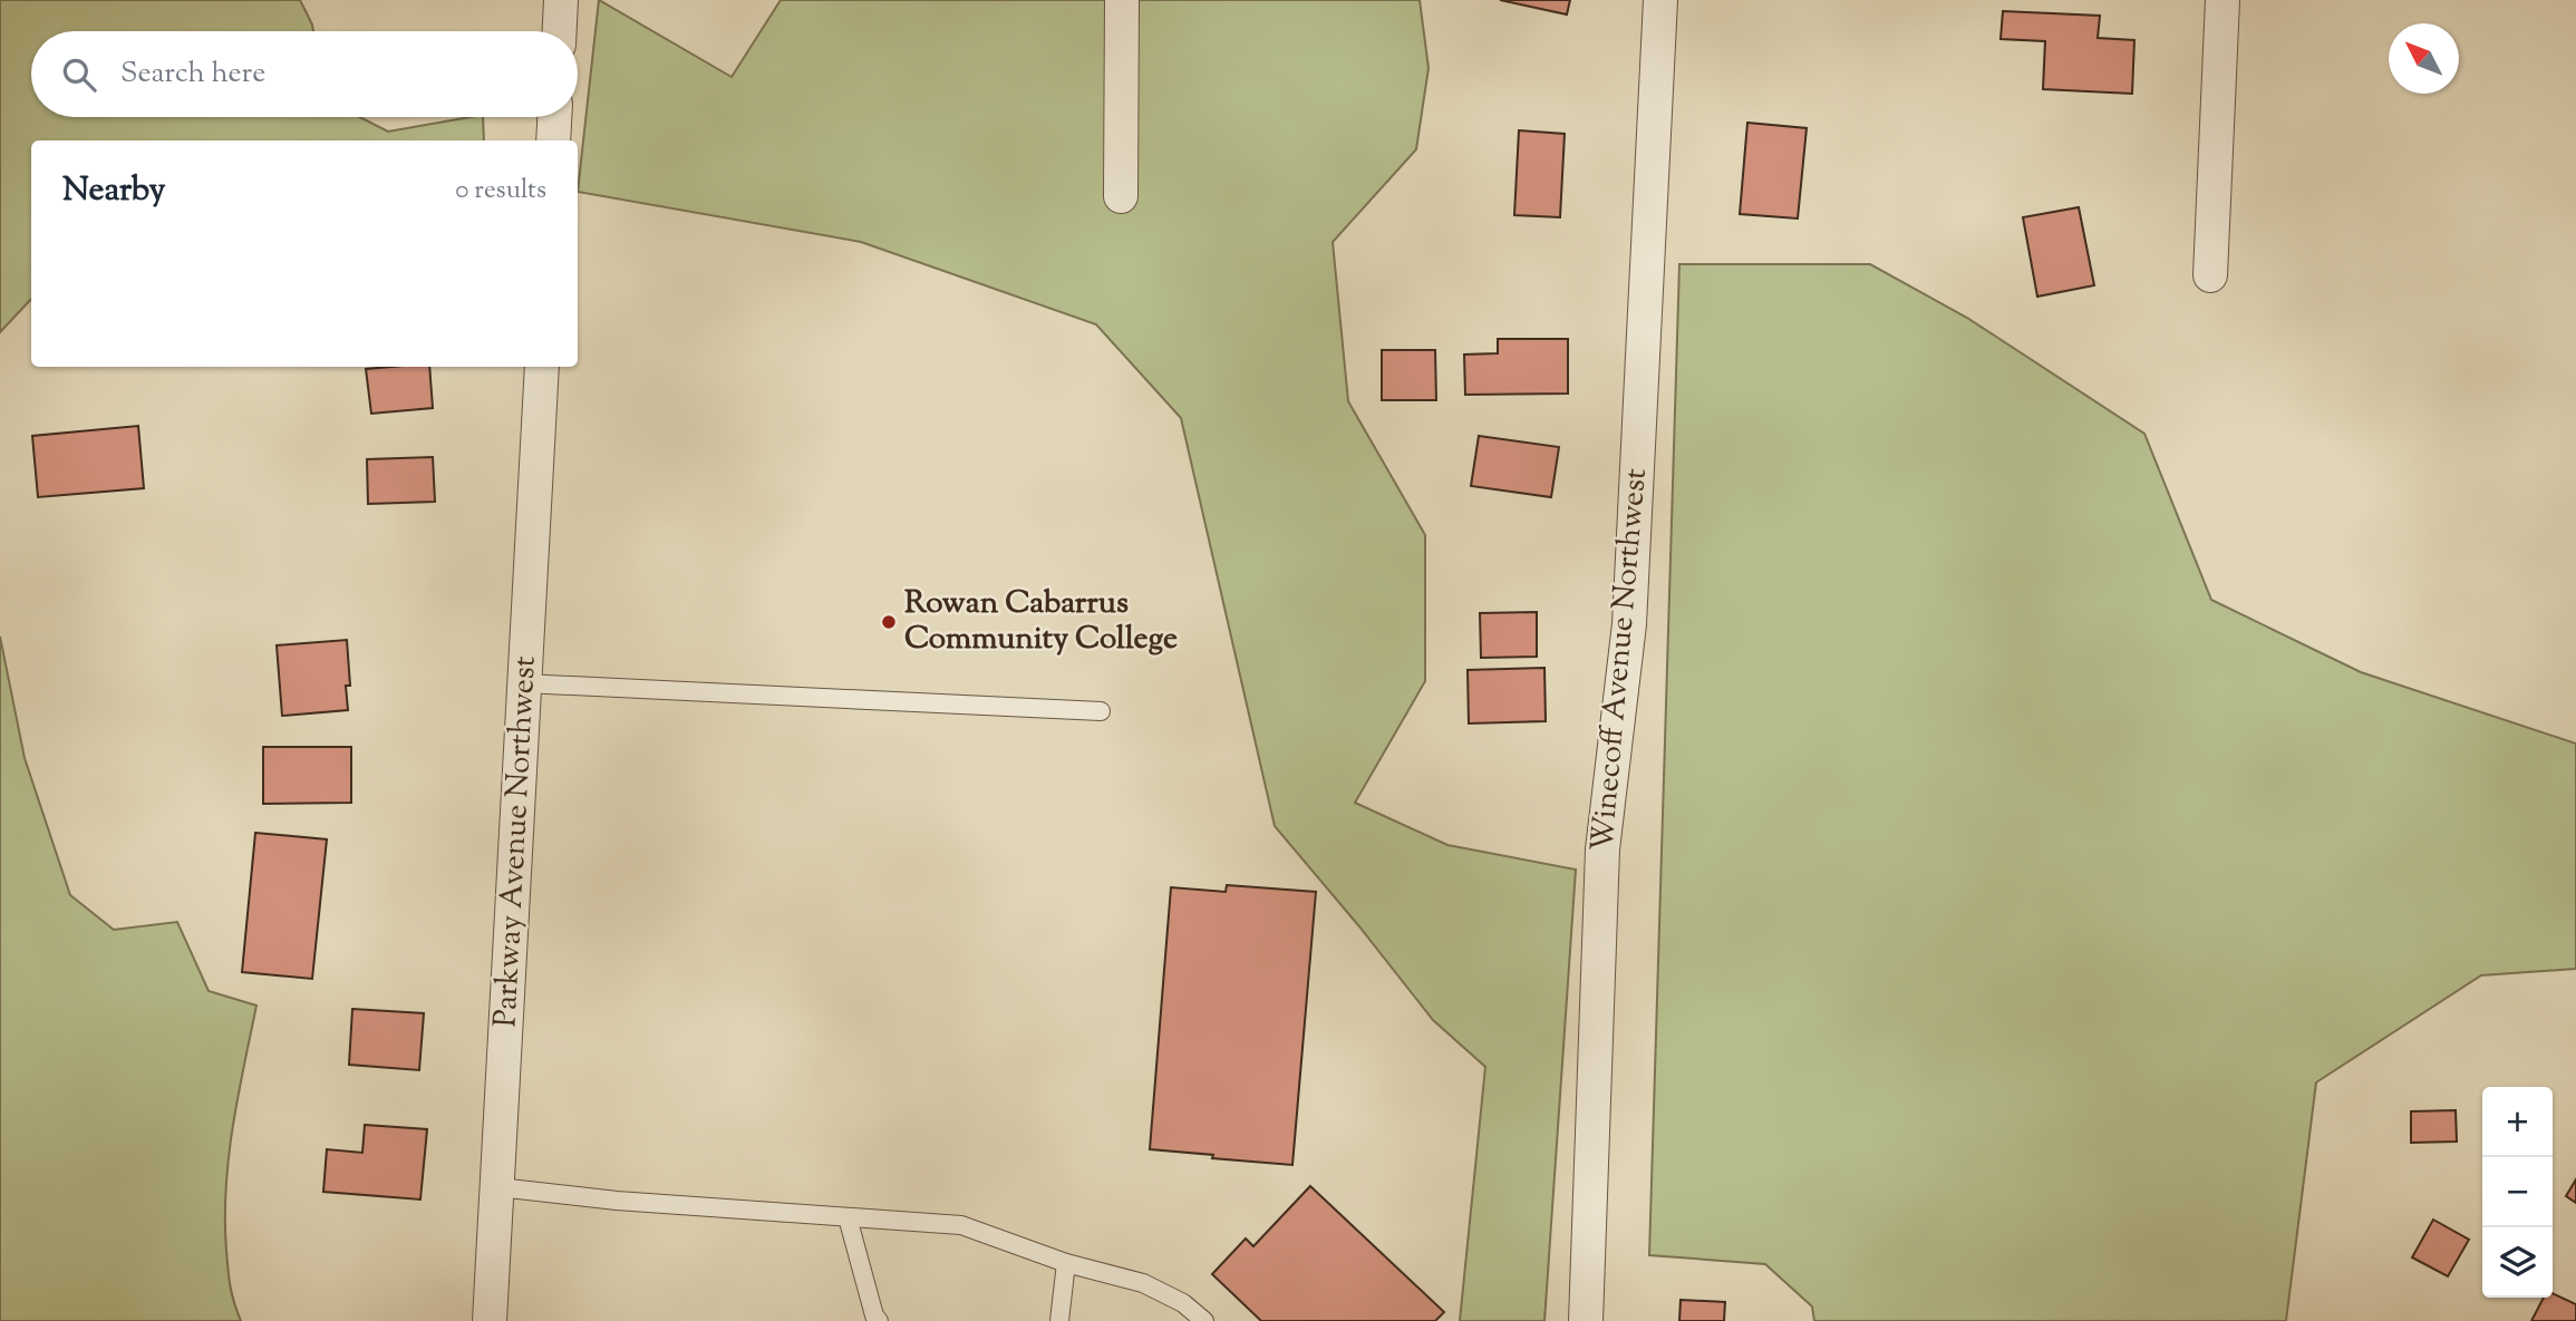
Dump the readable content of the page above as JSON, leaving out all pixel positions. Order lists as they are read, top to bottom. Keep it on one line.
{"streets":{"street":["Winecoff Avenue Northwest","Parkway Avenue Northwest"]},"places":["Rowan Cabarrus Community College"],"north":"top left","page":{"search":"Search here","heading":["Nearby","0 results"],"map_buttons":["+","−"]}}
